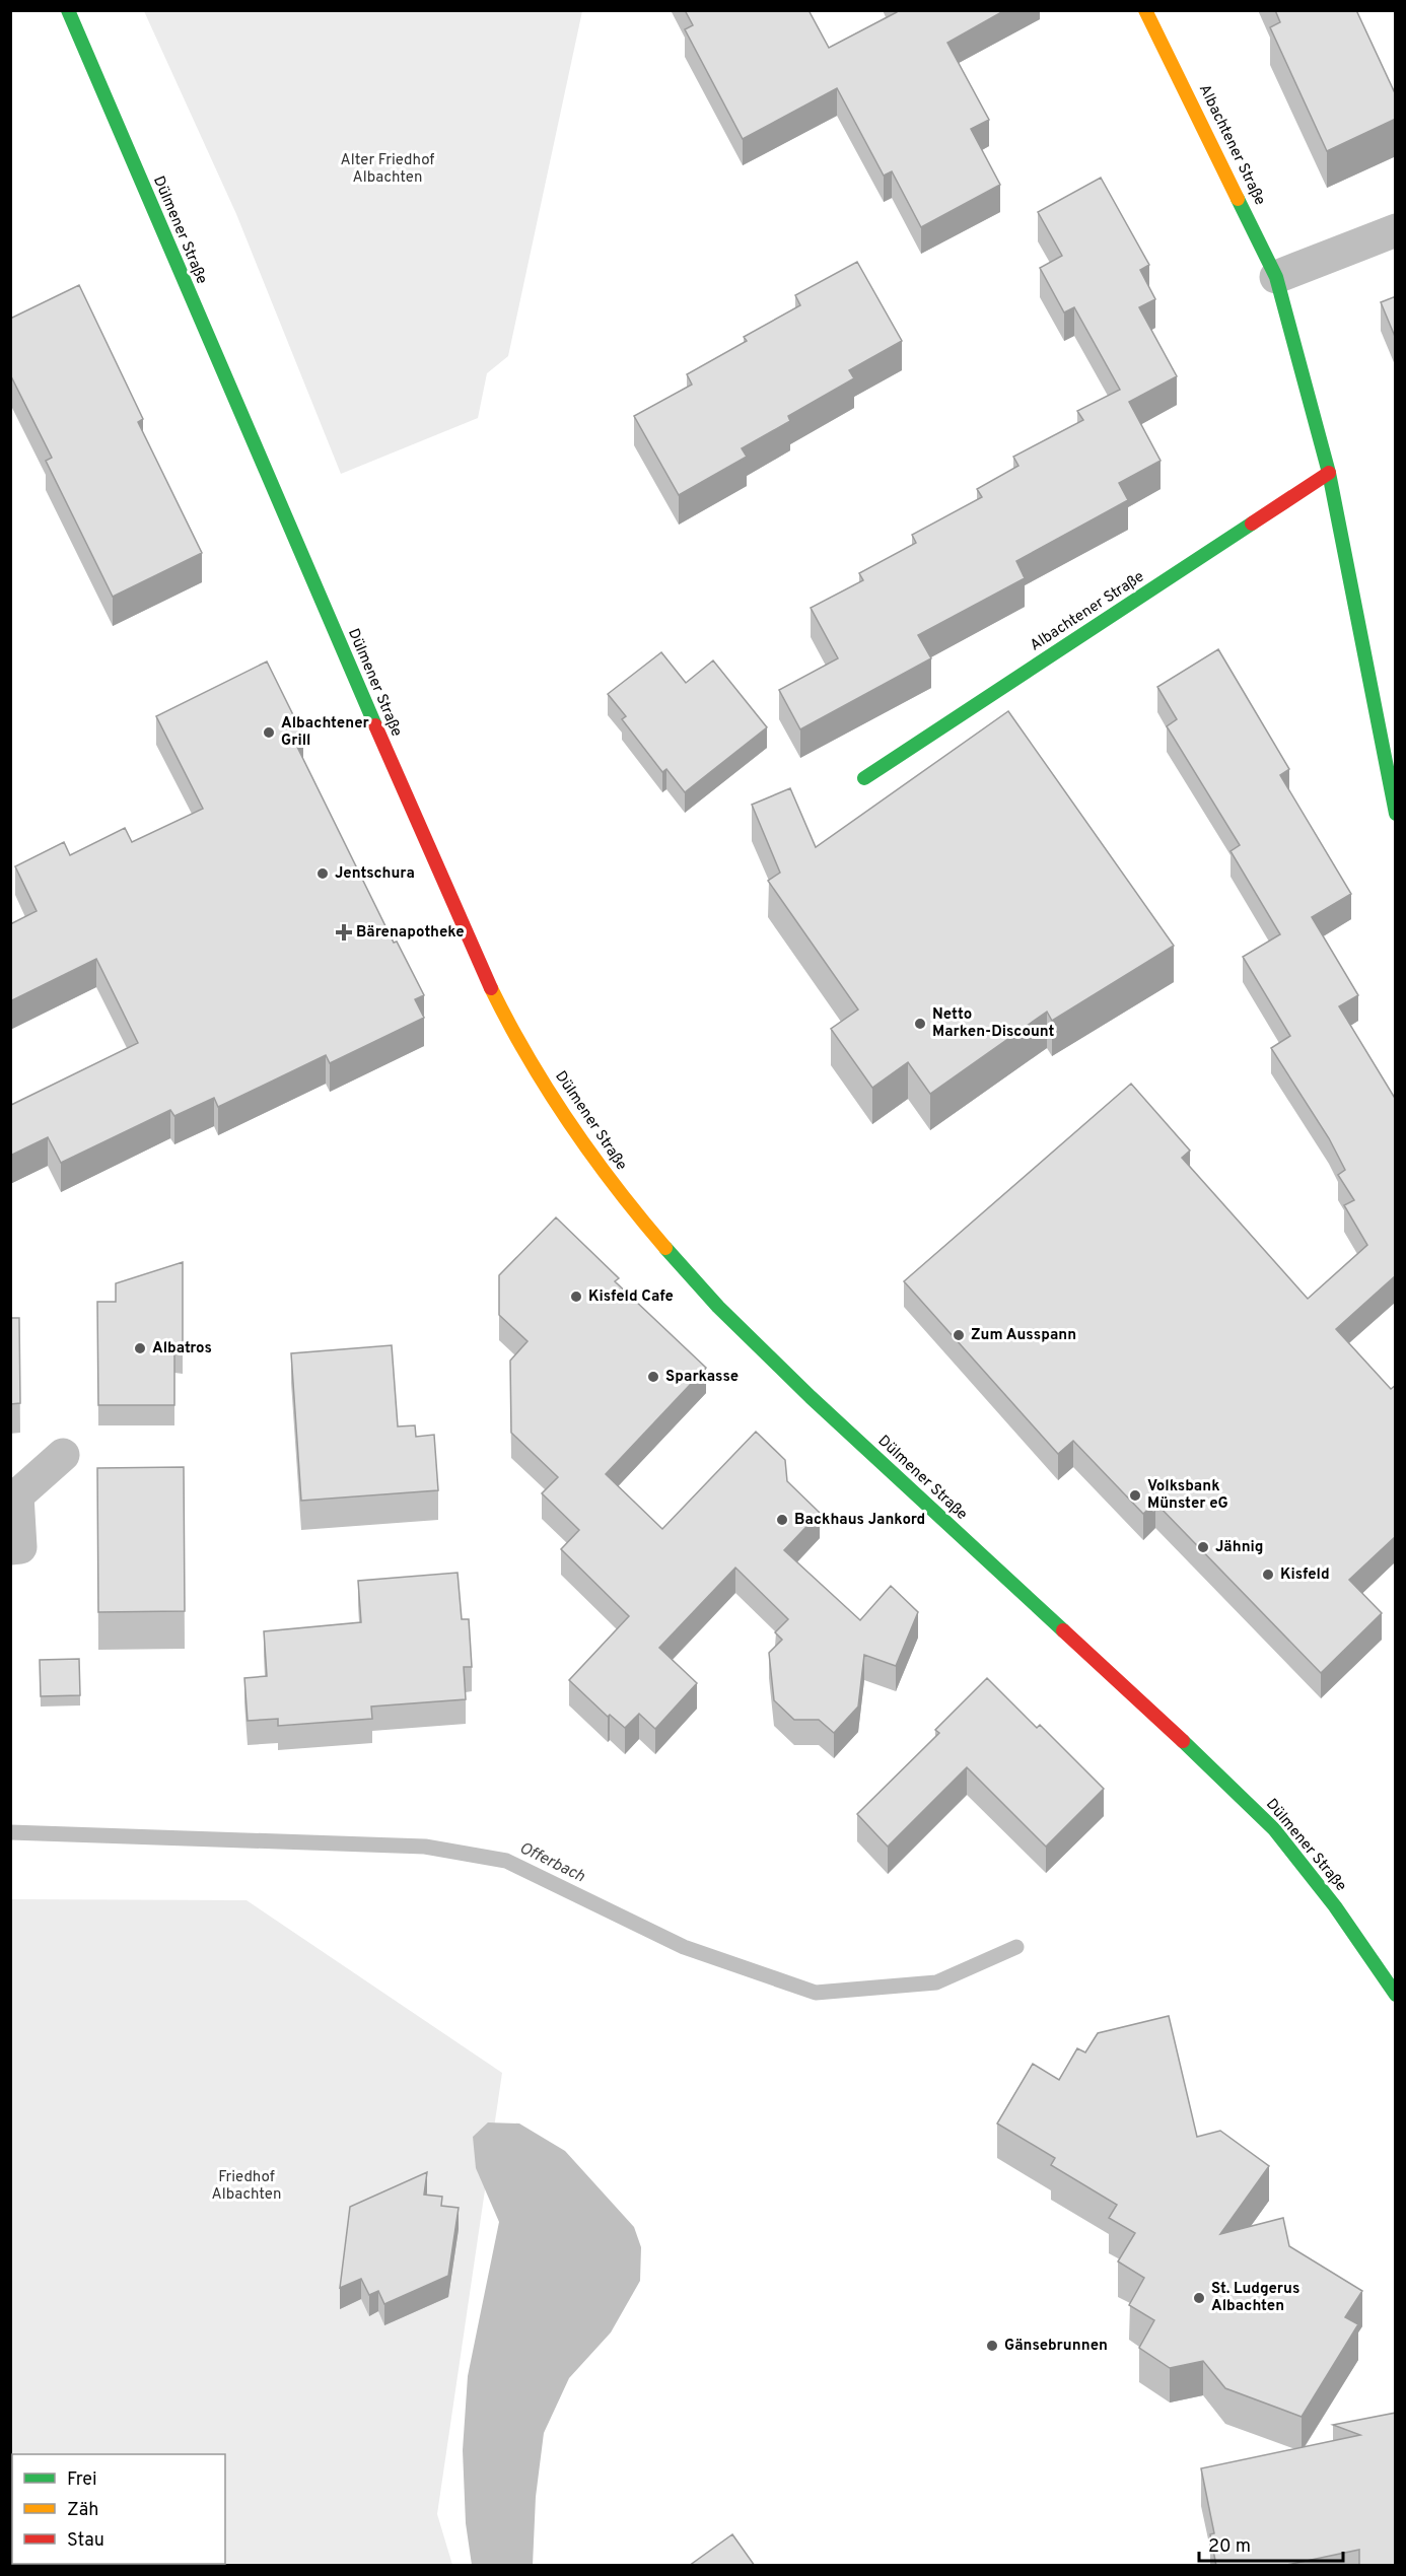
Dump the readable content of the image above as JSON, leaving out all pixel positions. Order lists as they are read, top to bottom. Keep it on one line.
{"streets":{"main road":["Albachtener Straße","Dülmener Straße"]},"water":["Offerbach"],"parks":["Alter Friedhof Albachten","Friedhof Albachten"],"places":{"other":["Albachtener Grill","Jentschura","Netto Marken-Discount","Kisfeld Cafe","Zum Ausspann","Albatros","Sparkasse","Volksbank Münster eG","Backhaus Jankord","Jähnig","Kisfeld","St. Ludgerus Albachten","Gänsebrunnen"],"health":["Bärenapotheke"]},"legend":["Frei","Zäh","Stau"],"scale_bar":"20 m"}
